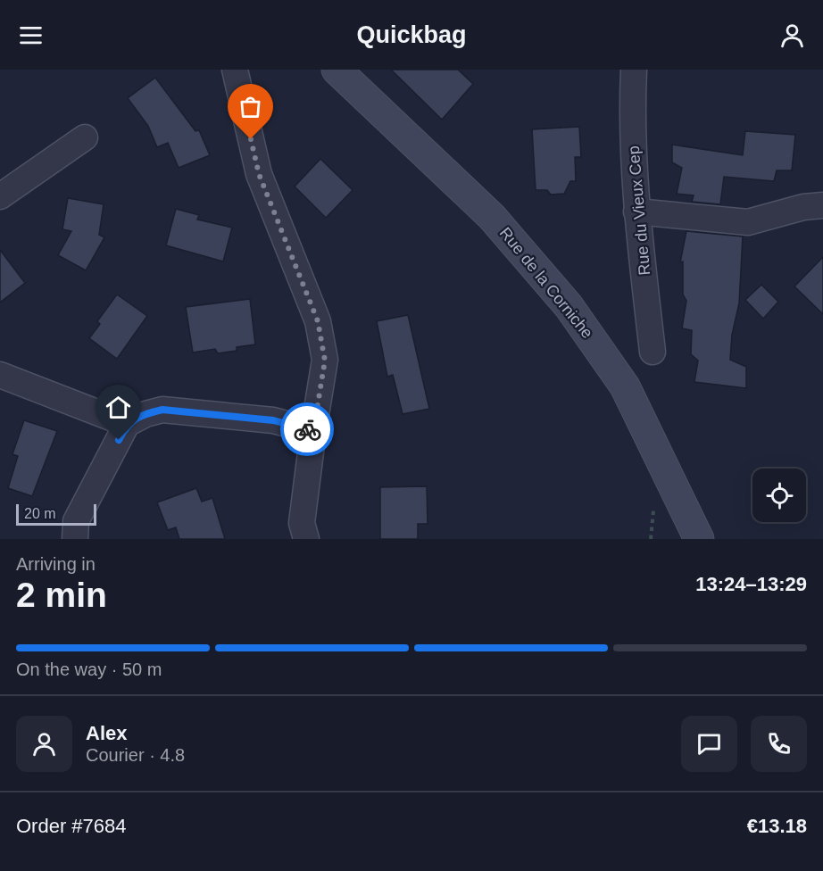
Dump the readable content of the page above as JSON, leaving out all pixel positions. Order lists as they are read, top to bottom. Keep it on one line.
{"streets":{"main road":["Rue de la Corniche"],"street":["Rue du Vieux Cep"]},"scale_bar":"20 m","page":{"header":"Quickbag","scale":"20 m","heading":["2 min","Arriving in","13:24–13:29"],"panel":["Alex","Courier · 4.8","Order #7684","€13.18"],"bar":"On the way · 50 m"}}
